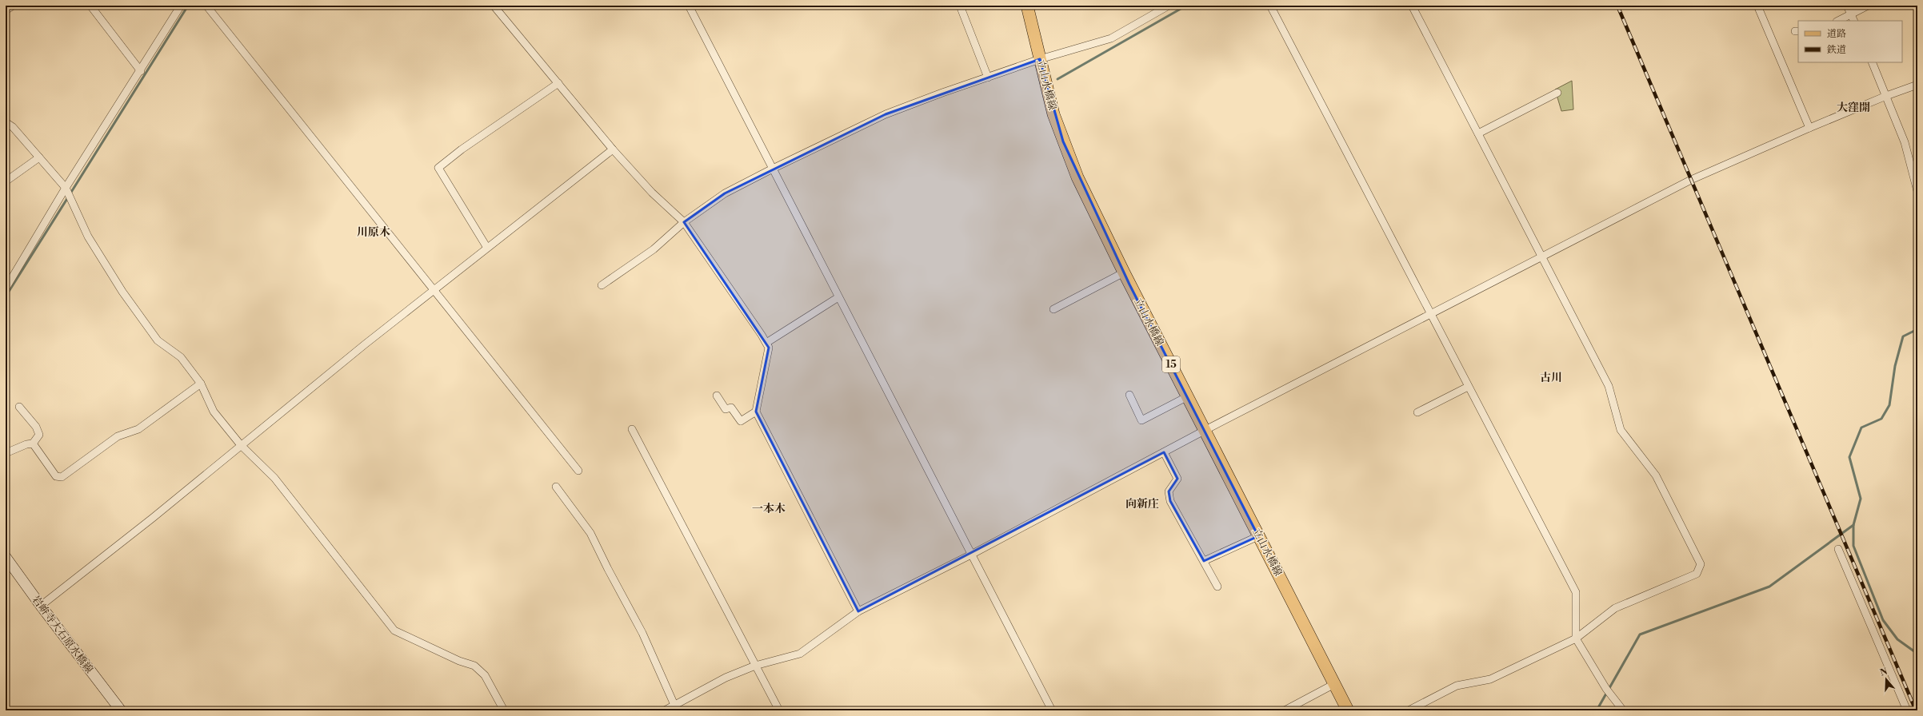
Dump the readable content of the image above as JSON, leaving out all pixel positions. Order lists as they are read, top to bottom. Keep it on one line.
{"streets":{"main road":["立山水橋線","15","岩峅寺大石原水橋線"]},"districts":["大窪開","川原木","古川","向新庄","一本木"],"legend":["道路","鉄道"],"north":"top"}
